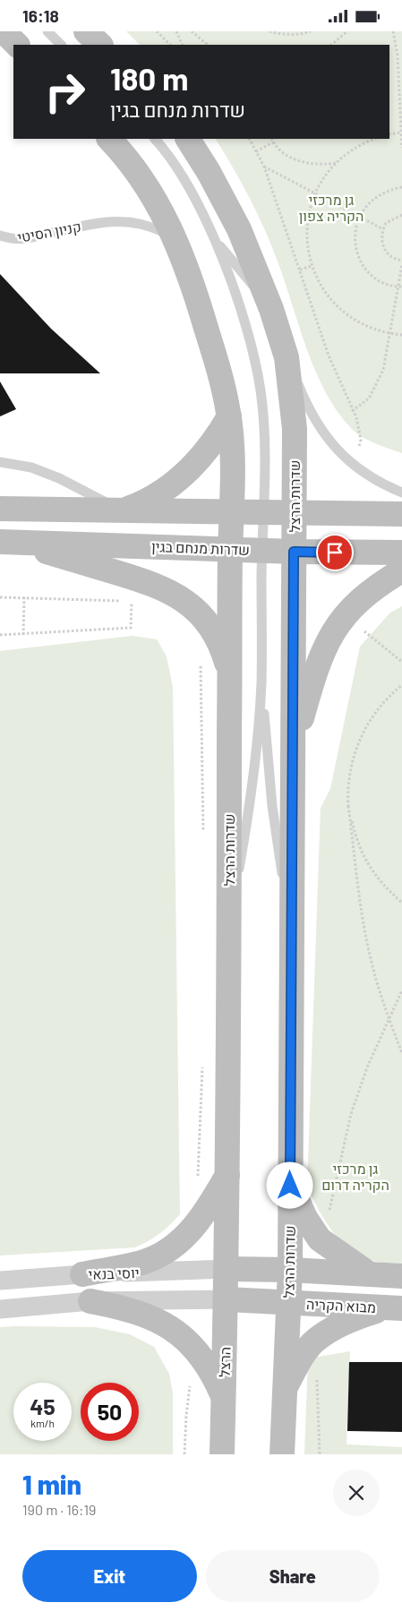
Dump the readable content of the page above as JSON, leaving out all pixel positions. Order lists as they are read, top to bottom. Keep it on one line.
{"streets":{"main road":["שדרות הרצל","שדרות מנחם בגין","מבוא הקריה","הרצל"],"street":["יוסי בנאי"],"lane":["קניון הסיטי"]},"crossings":[["קניון הסיטי","שדרות הרצל"],["שדרות הרצל","שדרות מנחם בגין"],["שדרות הרצל","יוסי בנאי"],["שדרות הרצל","מבוא הקריה"],["שדרות הרצל","הרצל"],["יוסי בנאי","מבוא הקריה"],["יוסי בנאי","הרצל"],["מבוא הקריה","הרצל"]],"parks":["גן מרכזי הקריה צפון","גן מרכזי הקריה דרום"],"page":{"status":"16:18","turn":["180 m","שדרות מנחם בגין"],"speed":"45 km/h","limit":"50","heading":["1 min","190 m · 16:19"],"buttons":["Exit","Share"]}}
